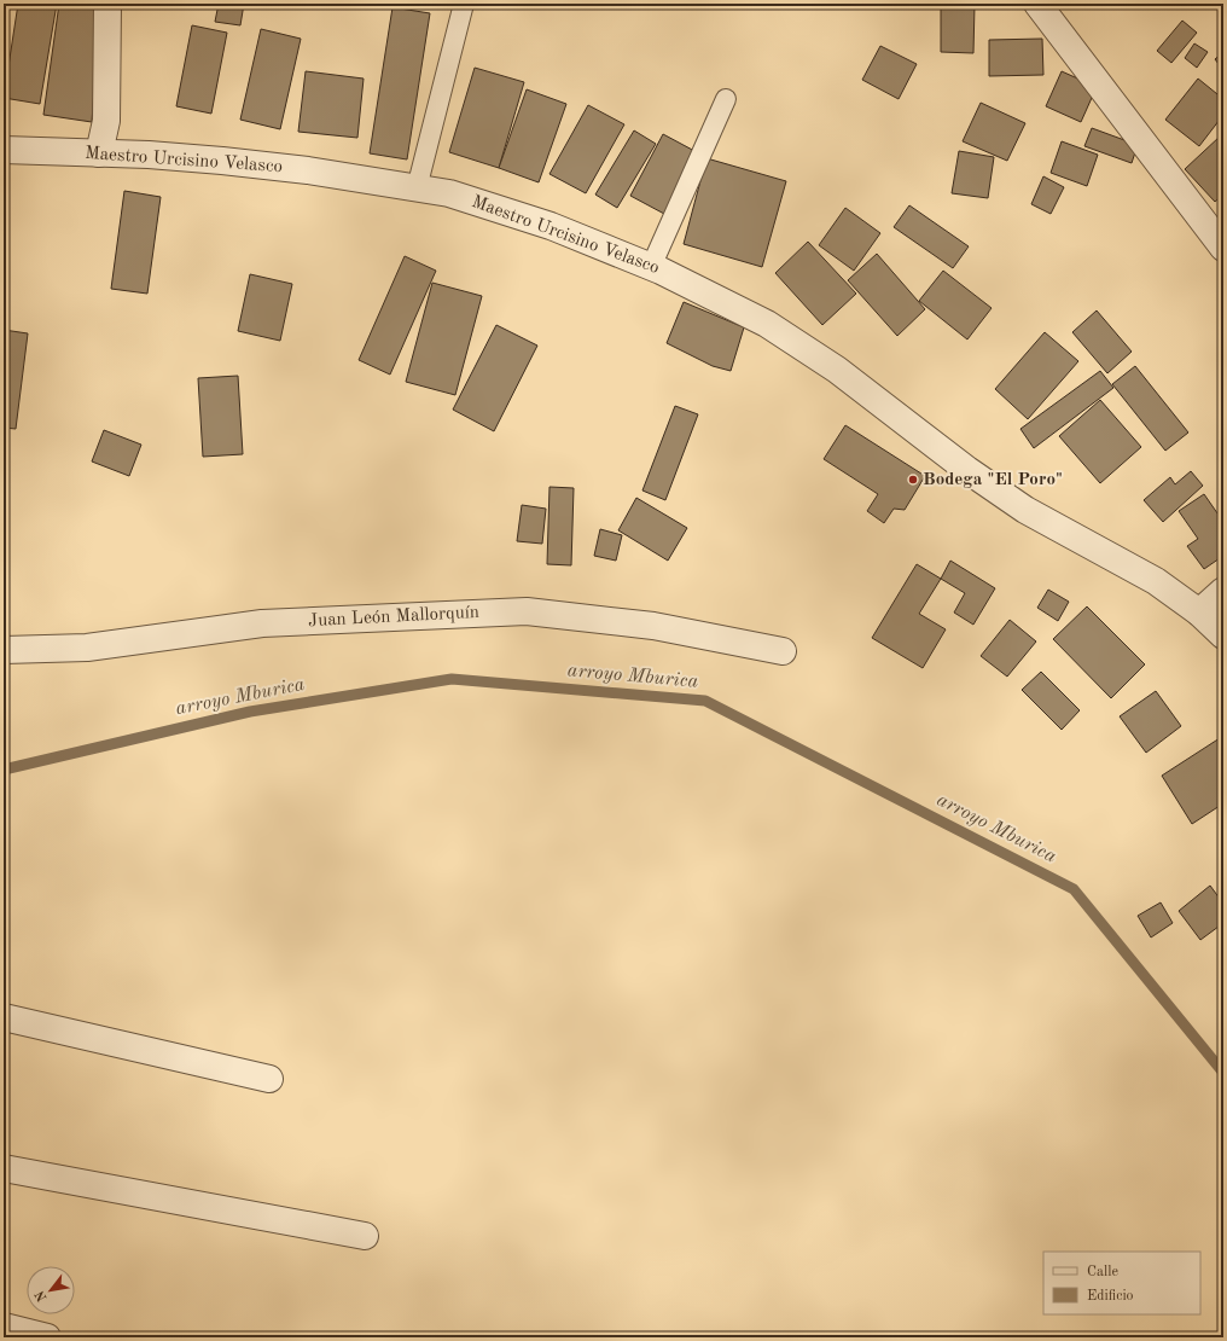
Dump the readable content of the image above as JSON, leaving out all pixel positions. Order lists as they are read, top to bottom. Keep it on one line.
{"streets":{"street":["Maestro Urcisino Velasco","Juan León Mallorquín"]},"water":["arroyo Mburica"],"places":["Bodega \"El Poro\""],"legend":["Calle","Edificio"],"north":"bottom left"}
